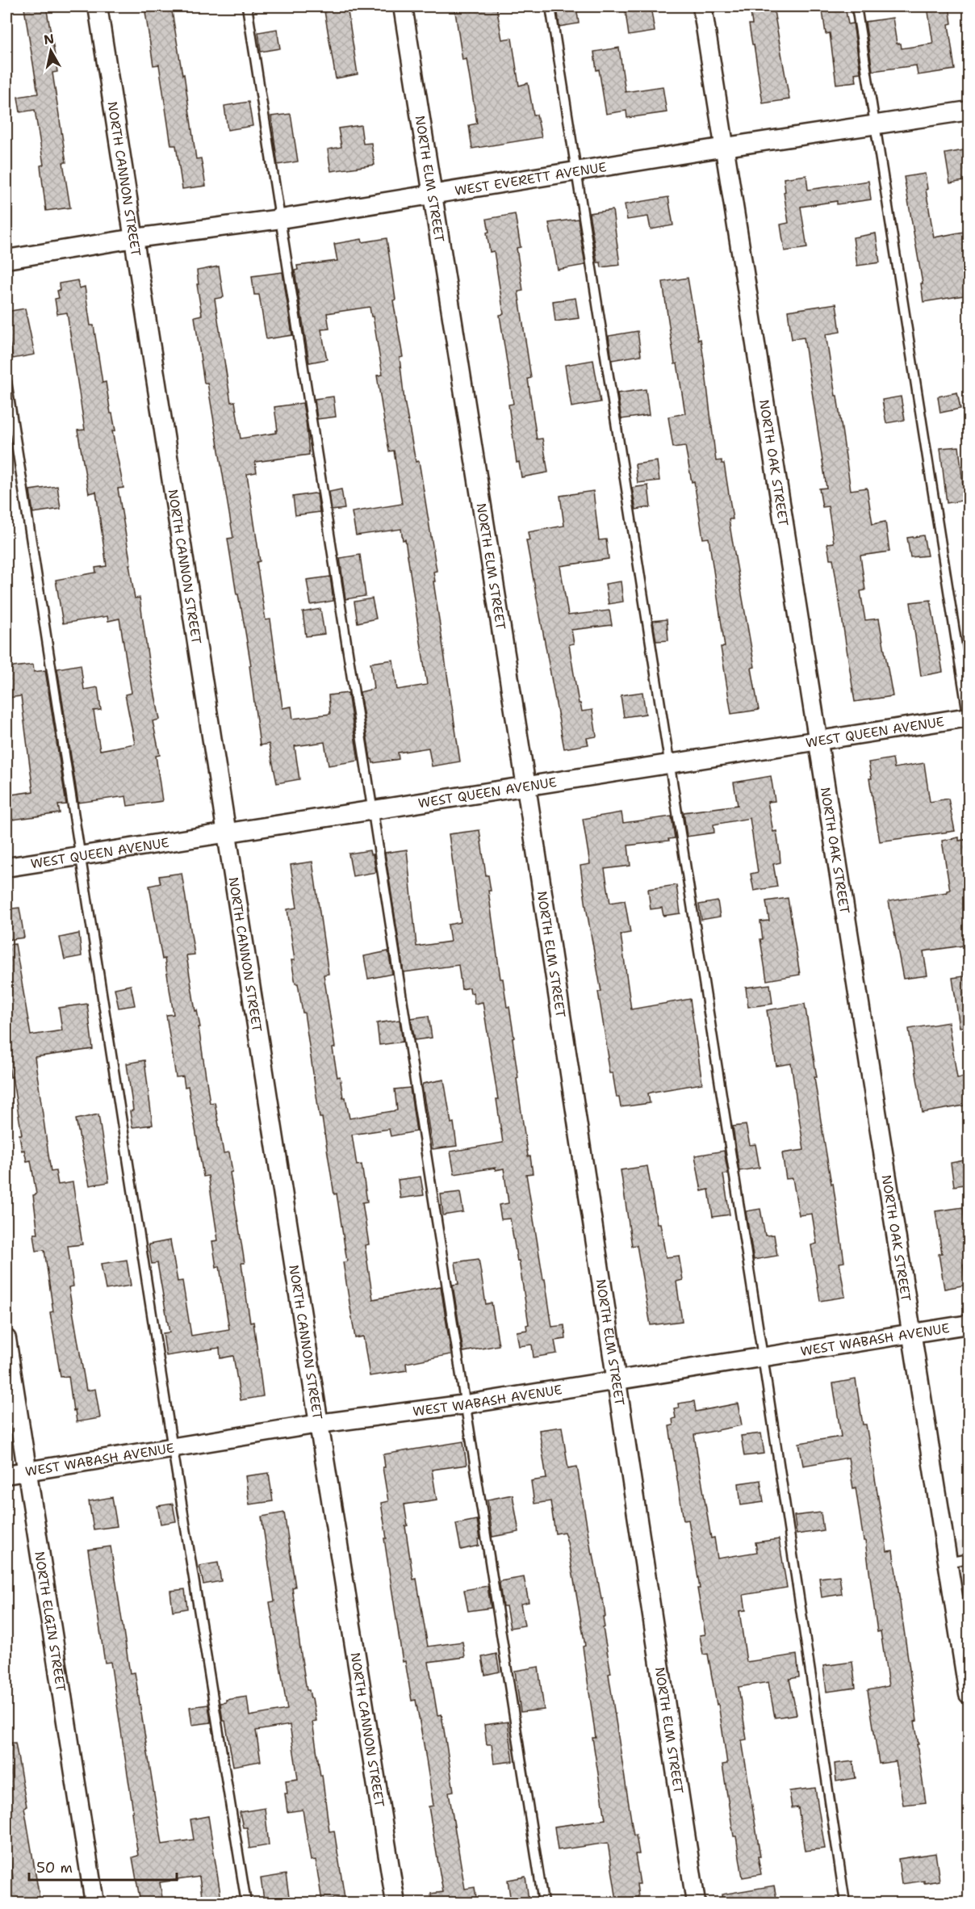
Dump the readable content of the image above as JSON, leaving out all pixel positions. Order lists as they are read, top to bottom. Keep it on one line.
{"streets":{"street":["NORTH ELM STREET","WEST EVERETT AVENUE","NORTH CANNON STREET","NORTH OAK STREET","WEST QUEEN AVENUE","WEST WABASH AVENUE","NORTH ELGIN STREET"]},"crossings":[["NORTH ELM STREET","WEST EVERETT AVENUE"],["NORTH ELM STREET","WEST QUEEN AVENUE"],["NORTH ELM STREET","WEST WABASH AVENUE"],["WEST EVERETT AVENUE","NORTH CANNON STREET"],["WEST EVERETT AVENUE","NORTH OAK STREET"],["NORTH CANNON STREET","WEST QUEEN AVENUE"],["NORTH CANNON STREET","WEST WABASH AVENUE"],["NORTH OAK STREET","WEST QUEEN AVENUE"],["NORTH OAK STREET","WEST WABASH AVENUE"],["WEST WABASH AVENUE","NORTH ELGIN STREET"]],"scale_bar":"50 m","north":"top"}
